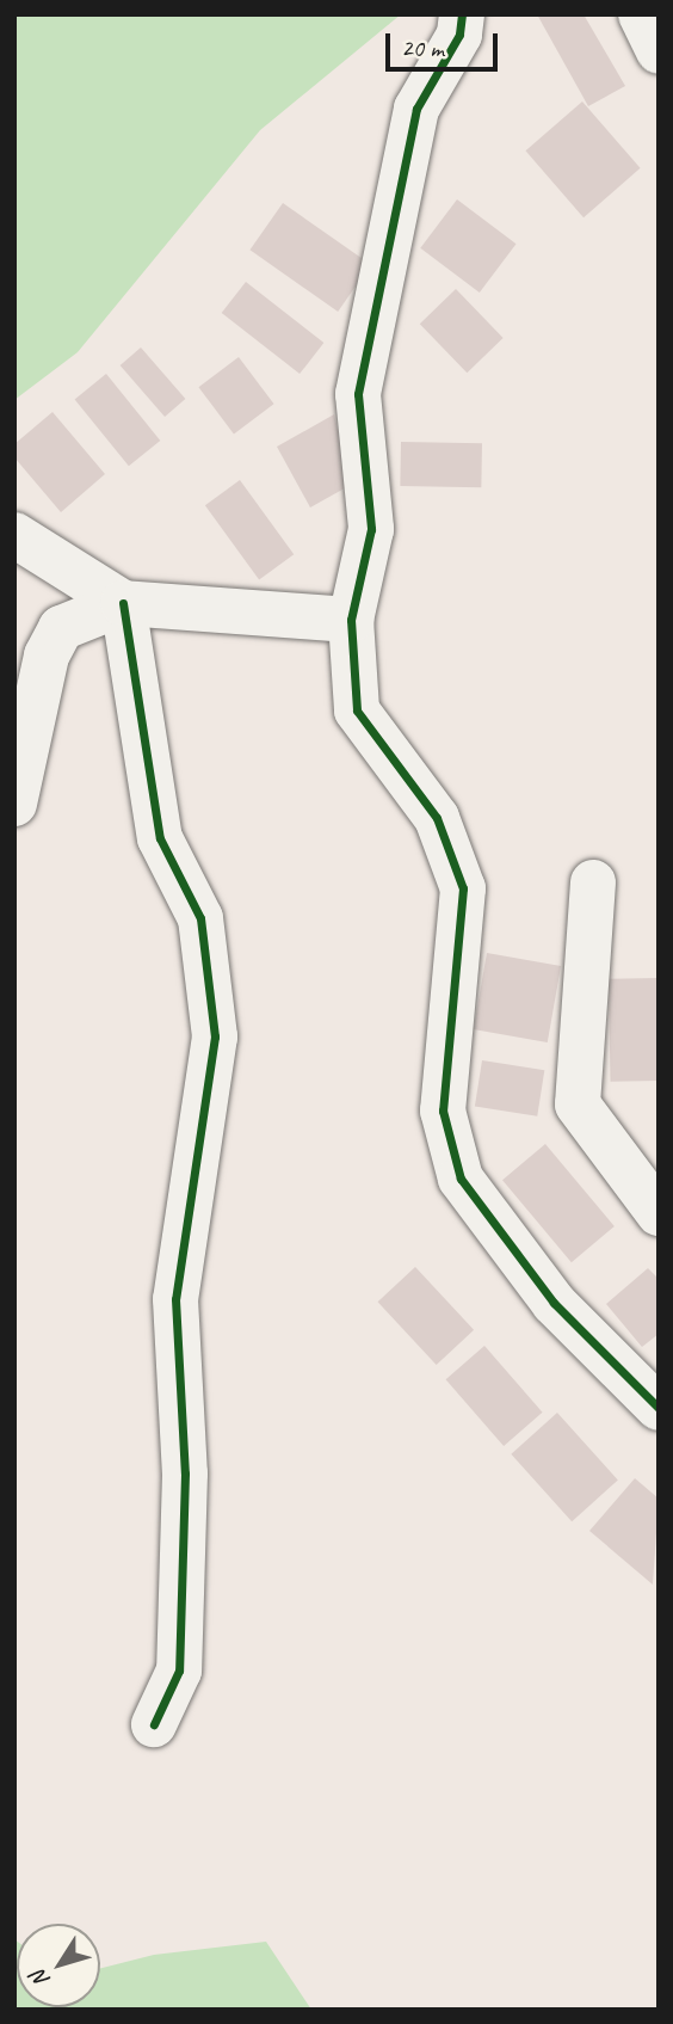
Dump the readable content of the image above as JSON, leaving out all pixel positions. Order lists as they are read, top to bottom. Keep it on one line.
{"scale_bar":"20 m","north":"bottom left"}
